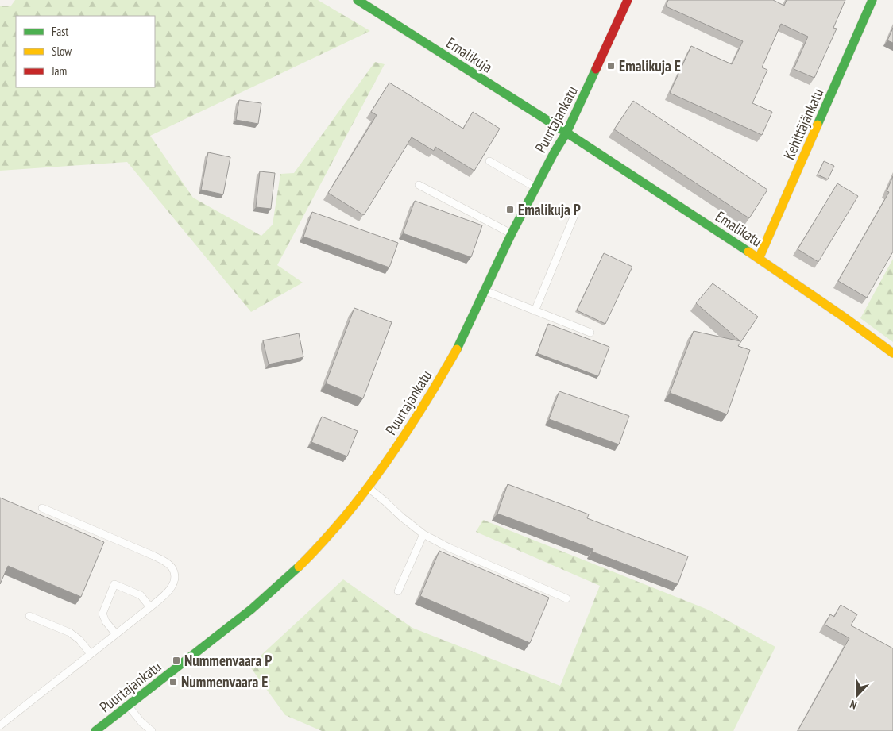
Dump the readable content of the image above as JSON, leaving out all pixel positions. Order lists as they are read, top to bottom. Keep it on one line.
{"streets":{"street":["Emalikuja","Puurtajankatu","Kehittäjänkatu","Emalikatu"]},"crossings":[["Emalikuja","Puurtajankatu"],["Emalikuja","Emalikatu"],["Puurtajankatu","Emalikatu"],["Kehittäjänkatu","Emalikatu"]],"places":{"transit":["Emalikuja E","Emalikuja P","Nummenvaara P","Nummenvaara E"]},"legend":["Fast","Slow","Jam"],"north":"bottom"}
